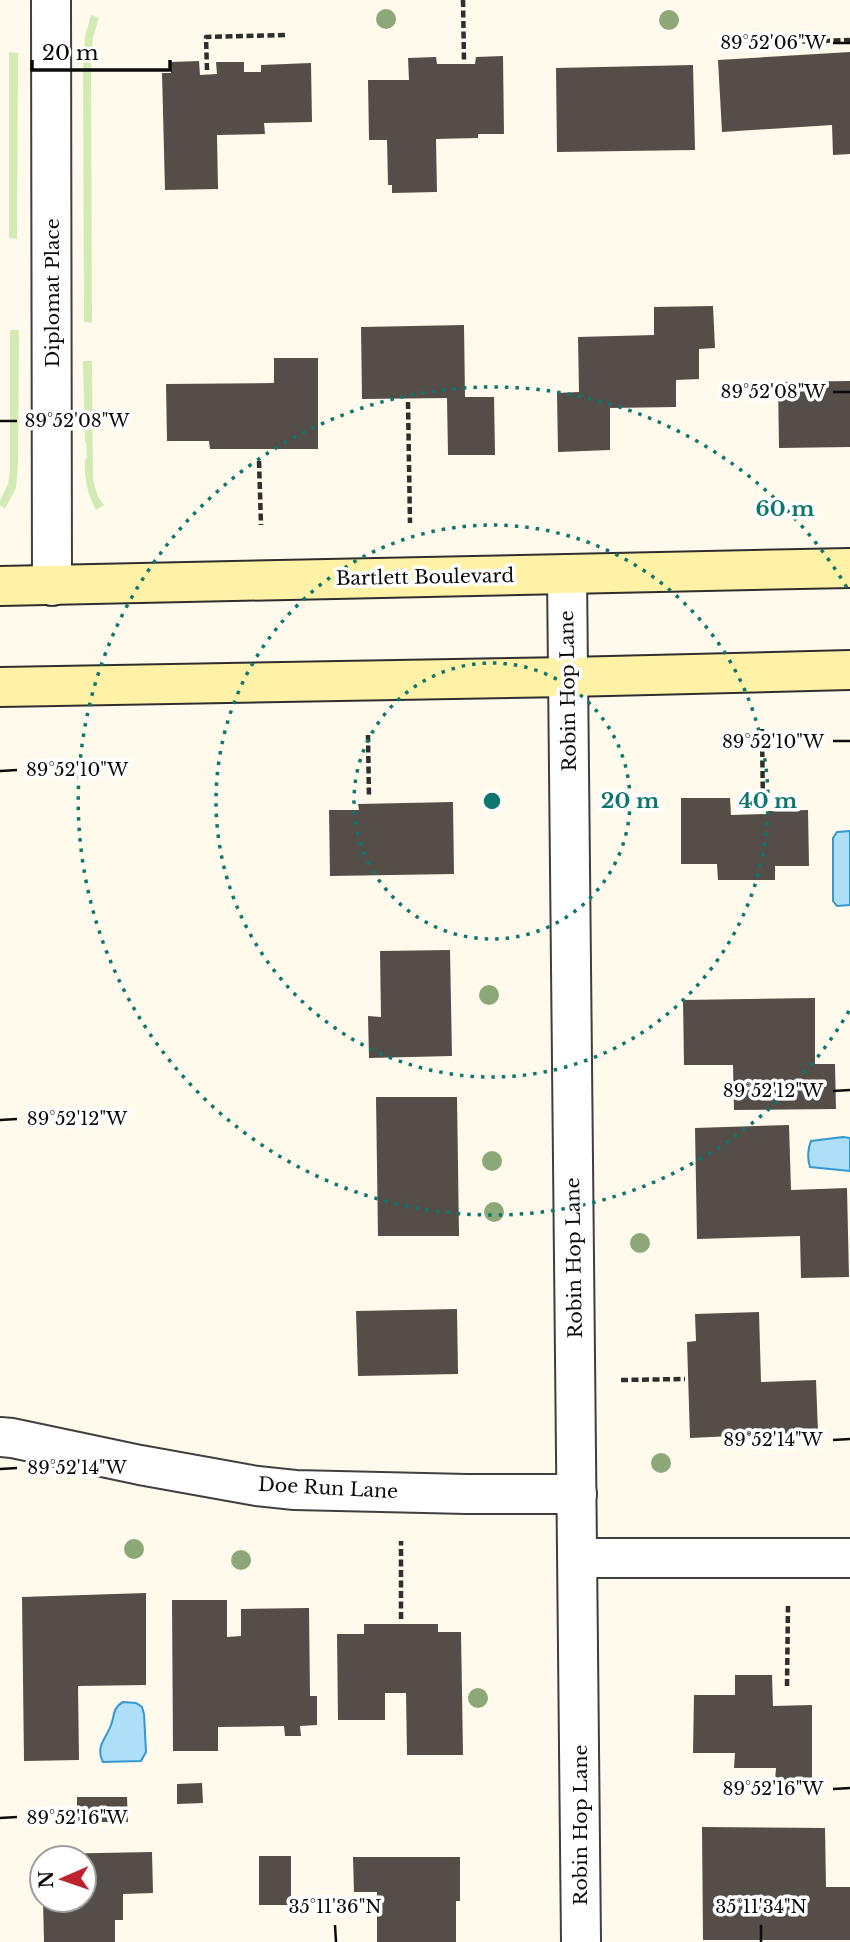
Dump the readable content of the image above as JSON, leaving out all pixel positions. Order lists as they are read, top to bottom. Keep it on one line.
{"streets":{"main road":["Bartlett Boulevard"],"street":["Diplomat Place","Robin Hop Lane","Doe Run Lane"]},"crossings":[["Diplomat Place","Bartlett Boulevard"],["Bartlett Boulevard","Robin Hop Lane"],["Robin Hop Lane","Doe Run Lane"]],"scale_bar":"20 m","north":"left","coordinates":["89°52'06\"W","89°52'08\"W","89°52'10\"W","89°52'12\"W","89°52'14\"W","89°52'16\"W","35°11'36\"N","35°11'34\"N"],"rings":["60 m","20 m","40 m"]}
